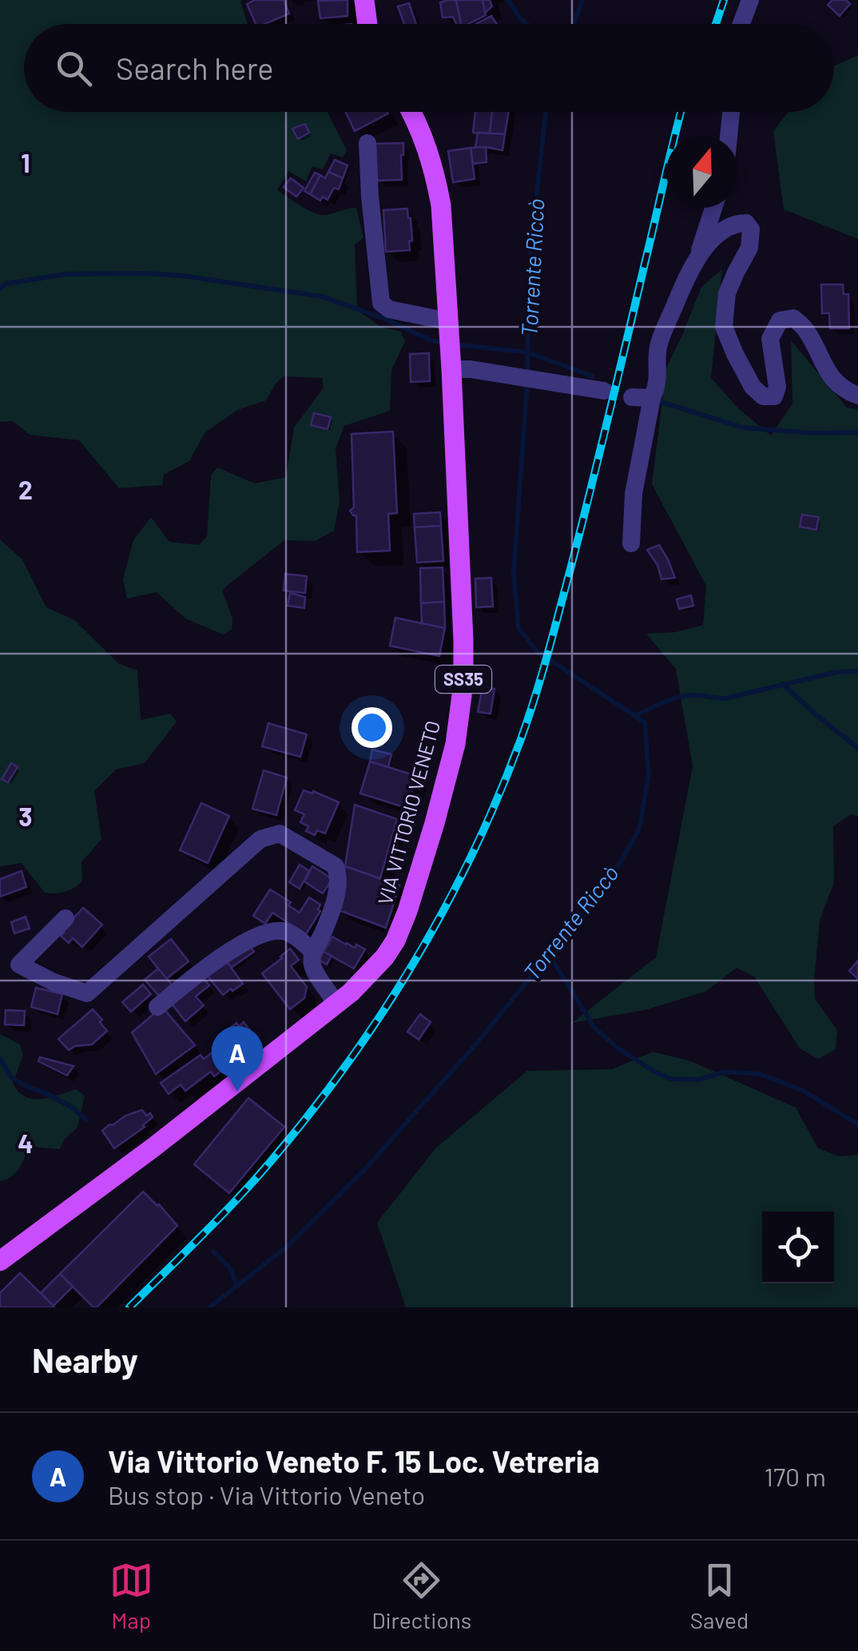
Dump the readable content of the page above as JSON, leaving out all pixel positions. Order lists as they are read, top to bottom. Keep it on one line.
{"streets":{"main road":["SS35","VIA VITTORIO VENETO"]},"water":["Torrente Riccò"],"north":"top","page":{"search":"Search here","pins":"A","heading":"Nearby","list":[{"mark":"A","name":"Via Vittorio Veneto F. 15 Loc. Vetreria","note":"Bus stop · Via Vittorio Veneto","value":"170 m"}],"nav":["Map","Directions","Saved"]},"grid":{"rows":["1","2","3","4"]}}
